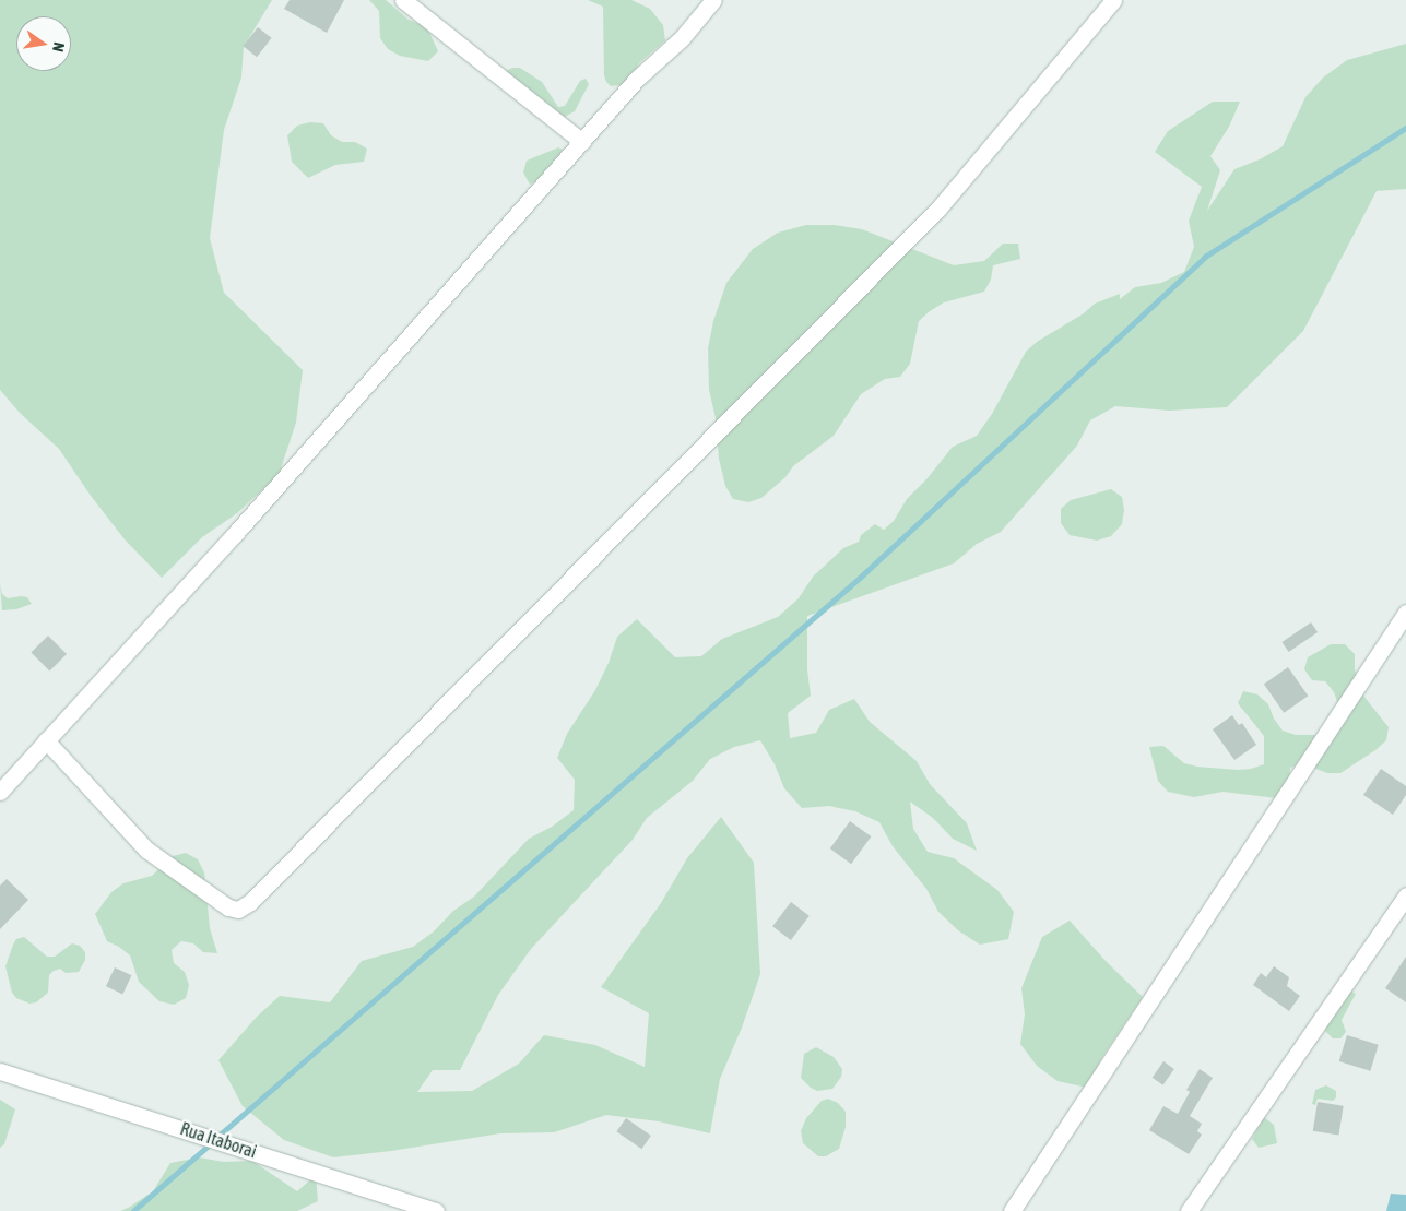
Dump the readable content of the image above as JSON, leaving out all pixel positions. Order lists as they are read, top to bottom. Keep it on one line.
{"streets":{"street":["Rua Itaborai"]},"north":"right"}
